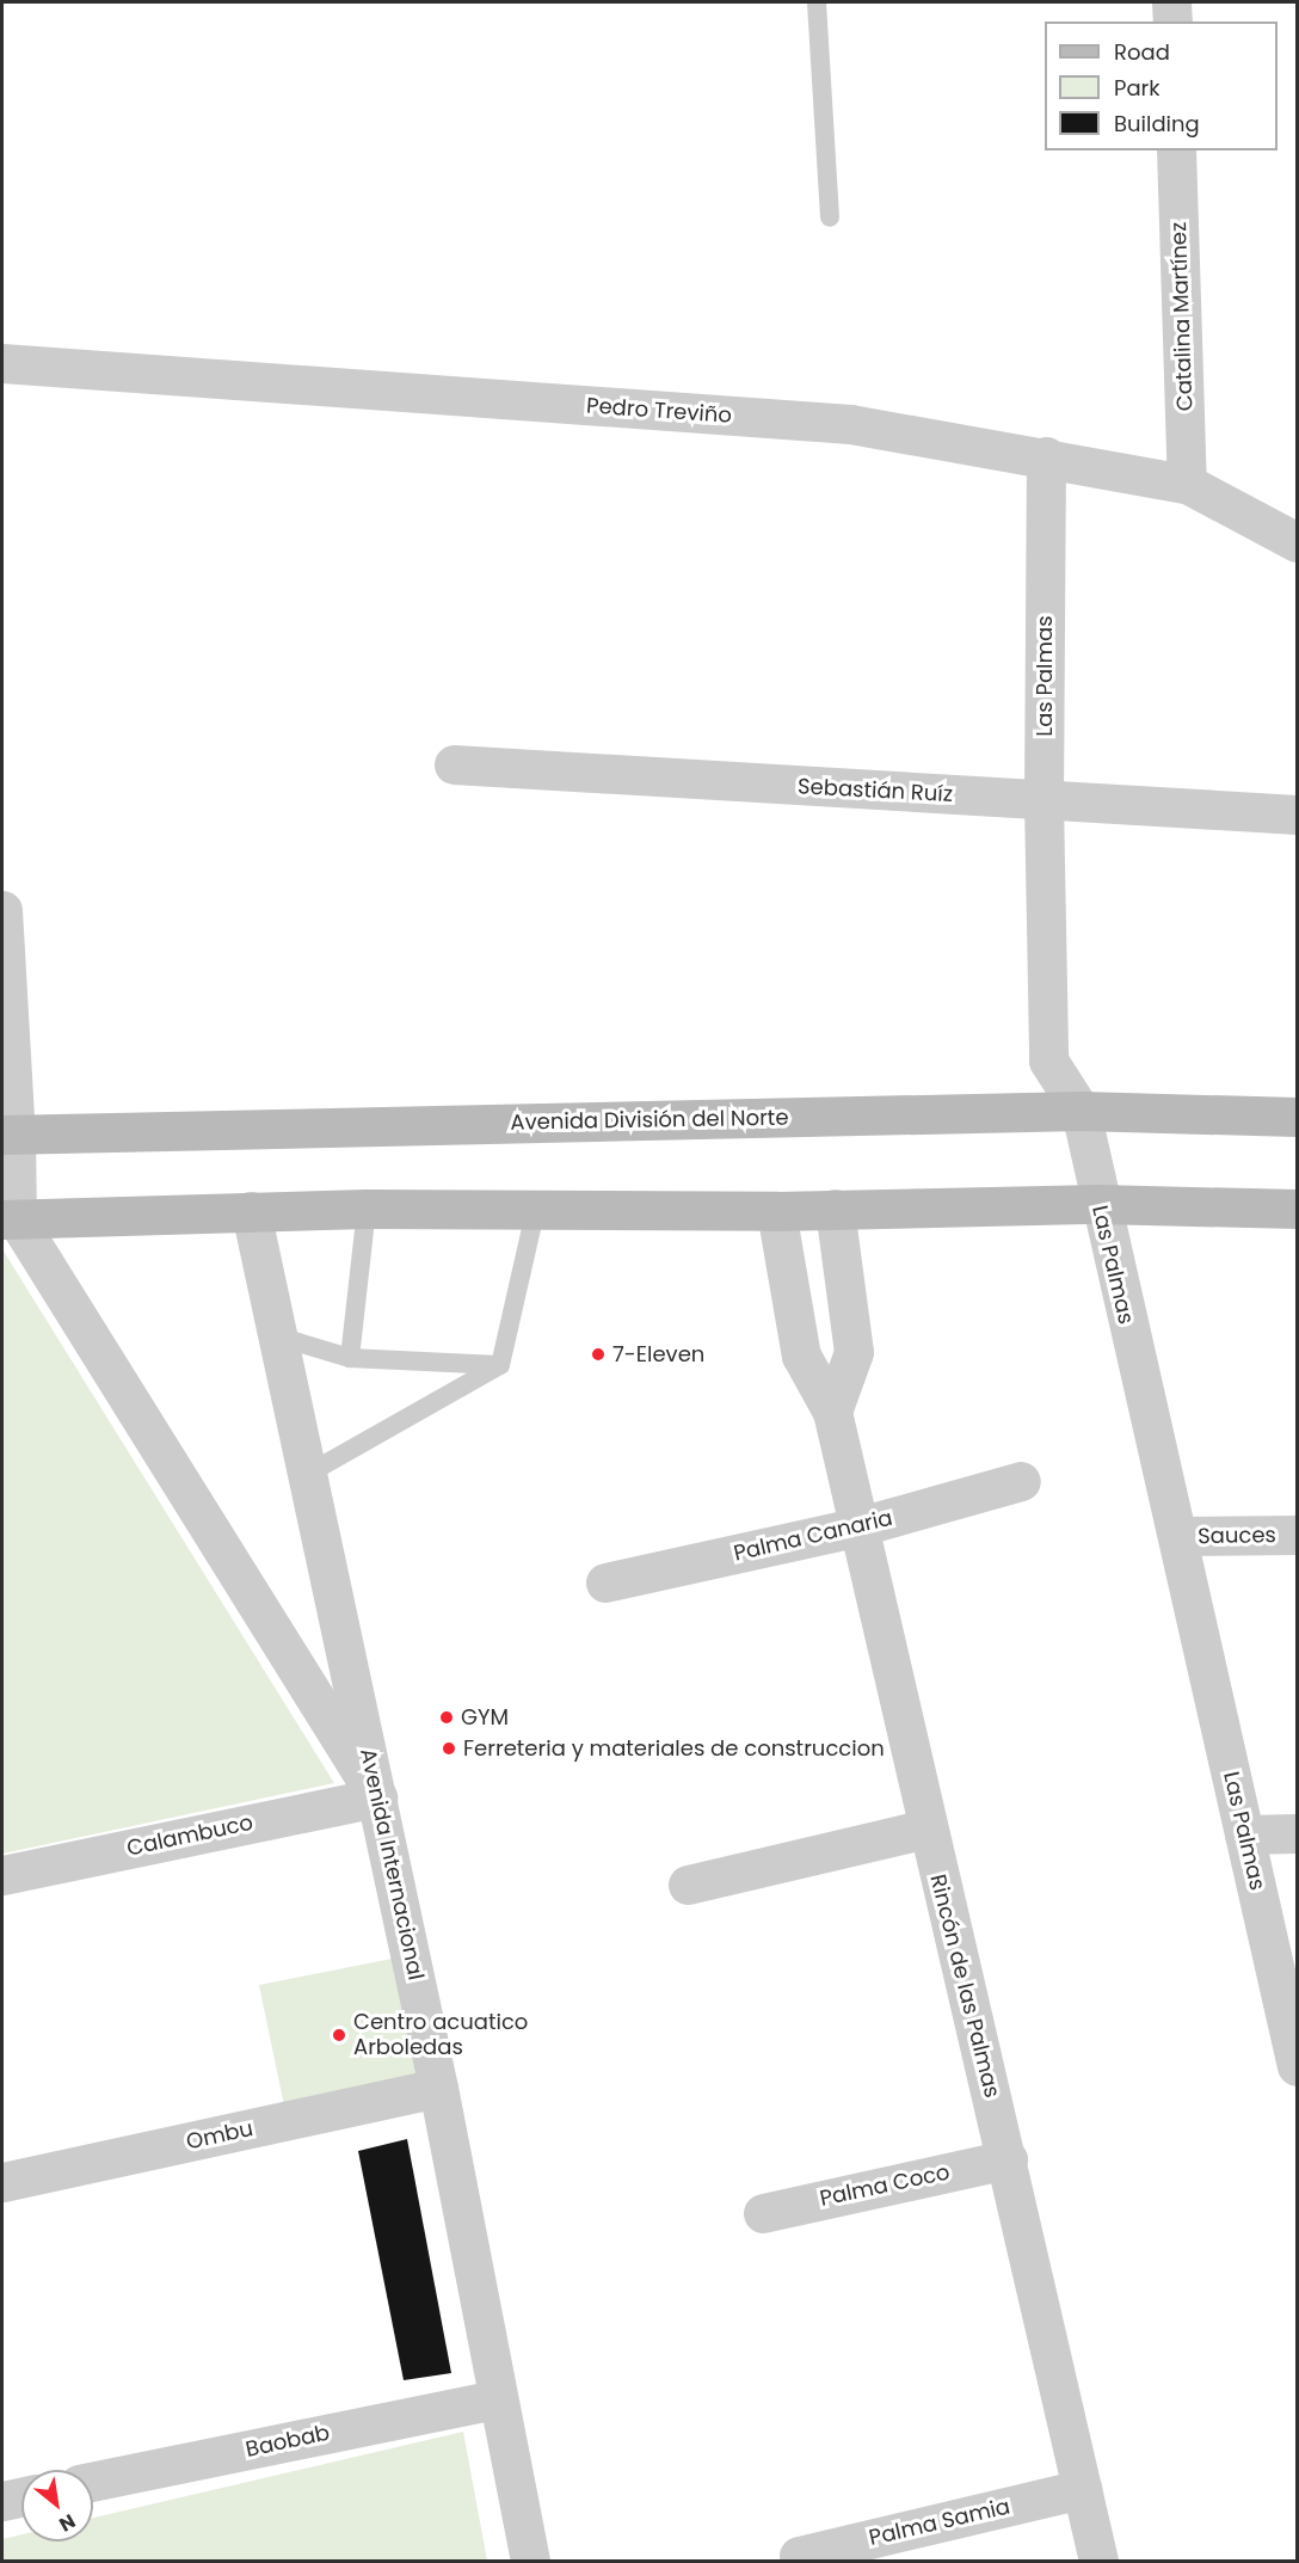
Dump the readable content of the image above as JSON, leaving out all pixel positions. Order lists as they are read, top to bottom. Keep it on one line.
{"streets":{"main road":["Avenida División del Norte"],"street":["Catalina Martínez","Pedro Treviño","Las Palmas","Sebastián Ruíz","Palma Canaria","Sauces","Calambuco","Avenida Internacional","Rincón de las Palmas","Ombu","Palma Coco","Baobab","Palma Samia"]},"crossings":[["Catalina Martínez","Pedro Treviño"],["Pedro Treviño","Las Palmas"],["Las Palmas","Sebastián Ruíz"],["Las Palmas","Avenida División del Norte"],["Las Palmas","Sauces"],["Palma Canaria","Rincón de las Palmas"],["Calambuco","Avenida Internacional"],["Avenida Internacional","Ombu"],["Avenida Internacional","Baobab"],["Rincón de las Palmas","Palma Coco"],["Rincón de las Palmas","Palma Samia"]],"places":["7-Eleven","GYM","Ferreteria y materiales de construccion","Centro acuatico Arboledas"],"legend":["Road","Park","Building"],"north":"bottom right"}
